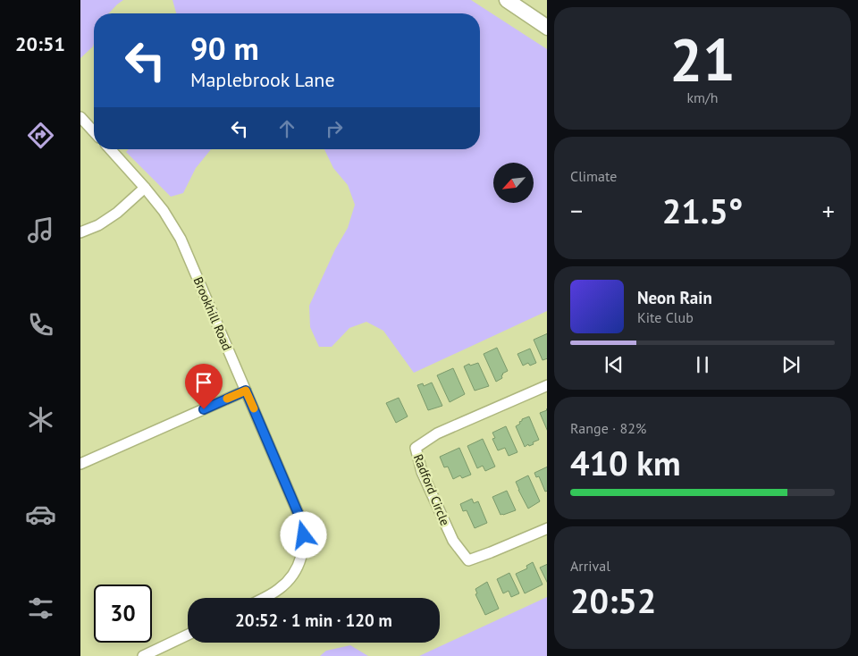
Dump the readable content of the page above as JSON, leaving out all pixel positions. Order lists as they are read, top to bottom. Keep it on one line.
{"streets":{"street":["Brookhill Road","Radford Circle"]},"north":"bottom left","page":{"tabs":"20:51","tile":[["21","km/h"],"Climate",["Range · 82%","410 km"],["Arrival","20:52"]],"turn":["90 m","Maplebrook Lane"],"heat":["−","21.5°","+"],"song":["Neon Rain","Kite Club"],"limit":"30","trip":"20:52 · 1 min · 120 m"}}
